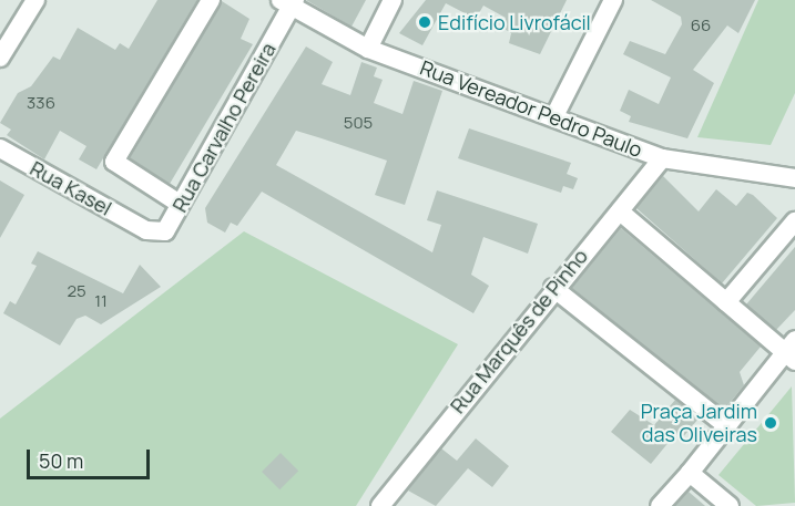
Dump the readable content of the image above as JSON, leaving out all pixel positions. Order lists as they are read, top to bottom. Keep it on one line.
{"streets":{"street":["Rua Vereador Pedro Paulo","Rua Carvalho Pereira","Rua Kasel","Rua Marquês de Pinho"]},"crossings":[["Rua Vereador Pedro Paulo","Rua Carvalho Pereira"],["Rua Vereador Pedro Paulo","Rua Marquês de Pinho"],["Rua Carvalho Pereira","Rua Kasel"]],"places":["Edifício Livrofácil","Praça Jardim das Oliveiras"],"house_numbers":["66","336","505","25","11"],"scale_bar":"50 m"}
